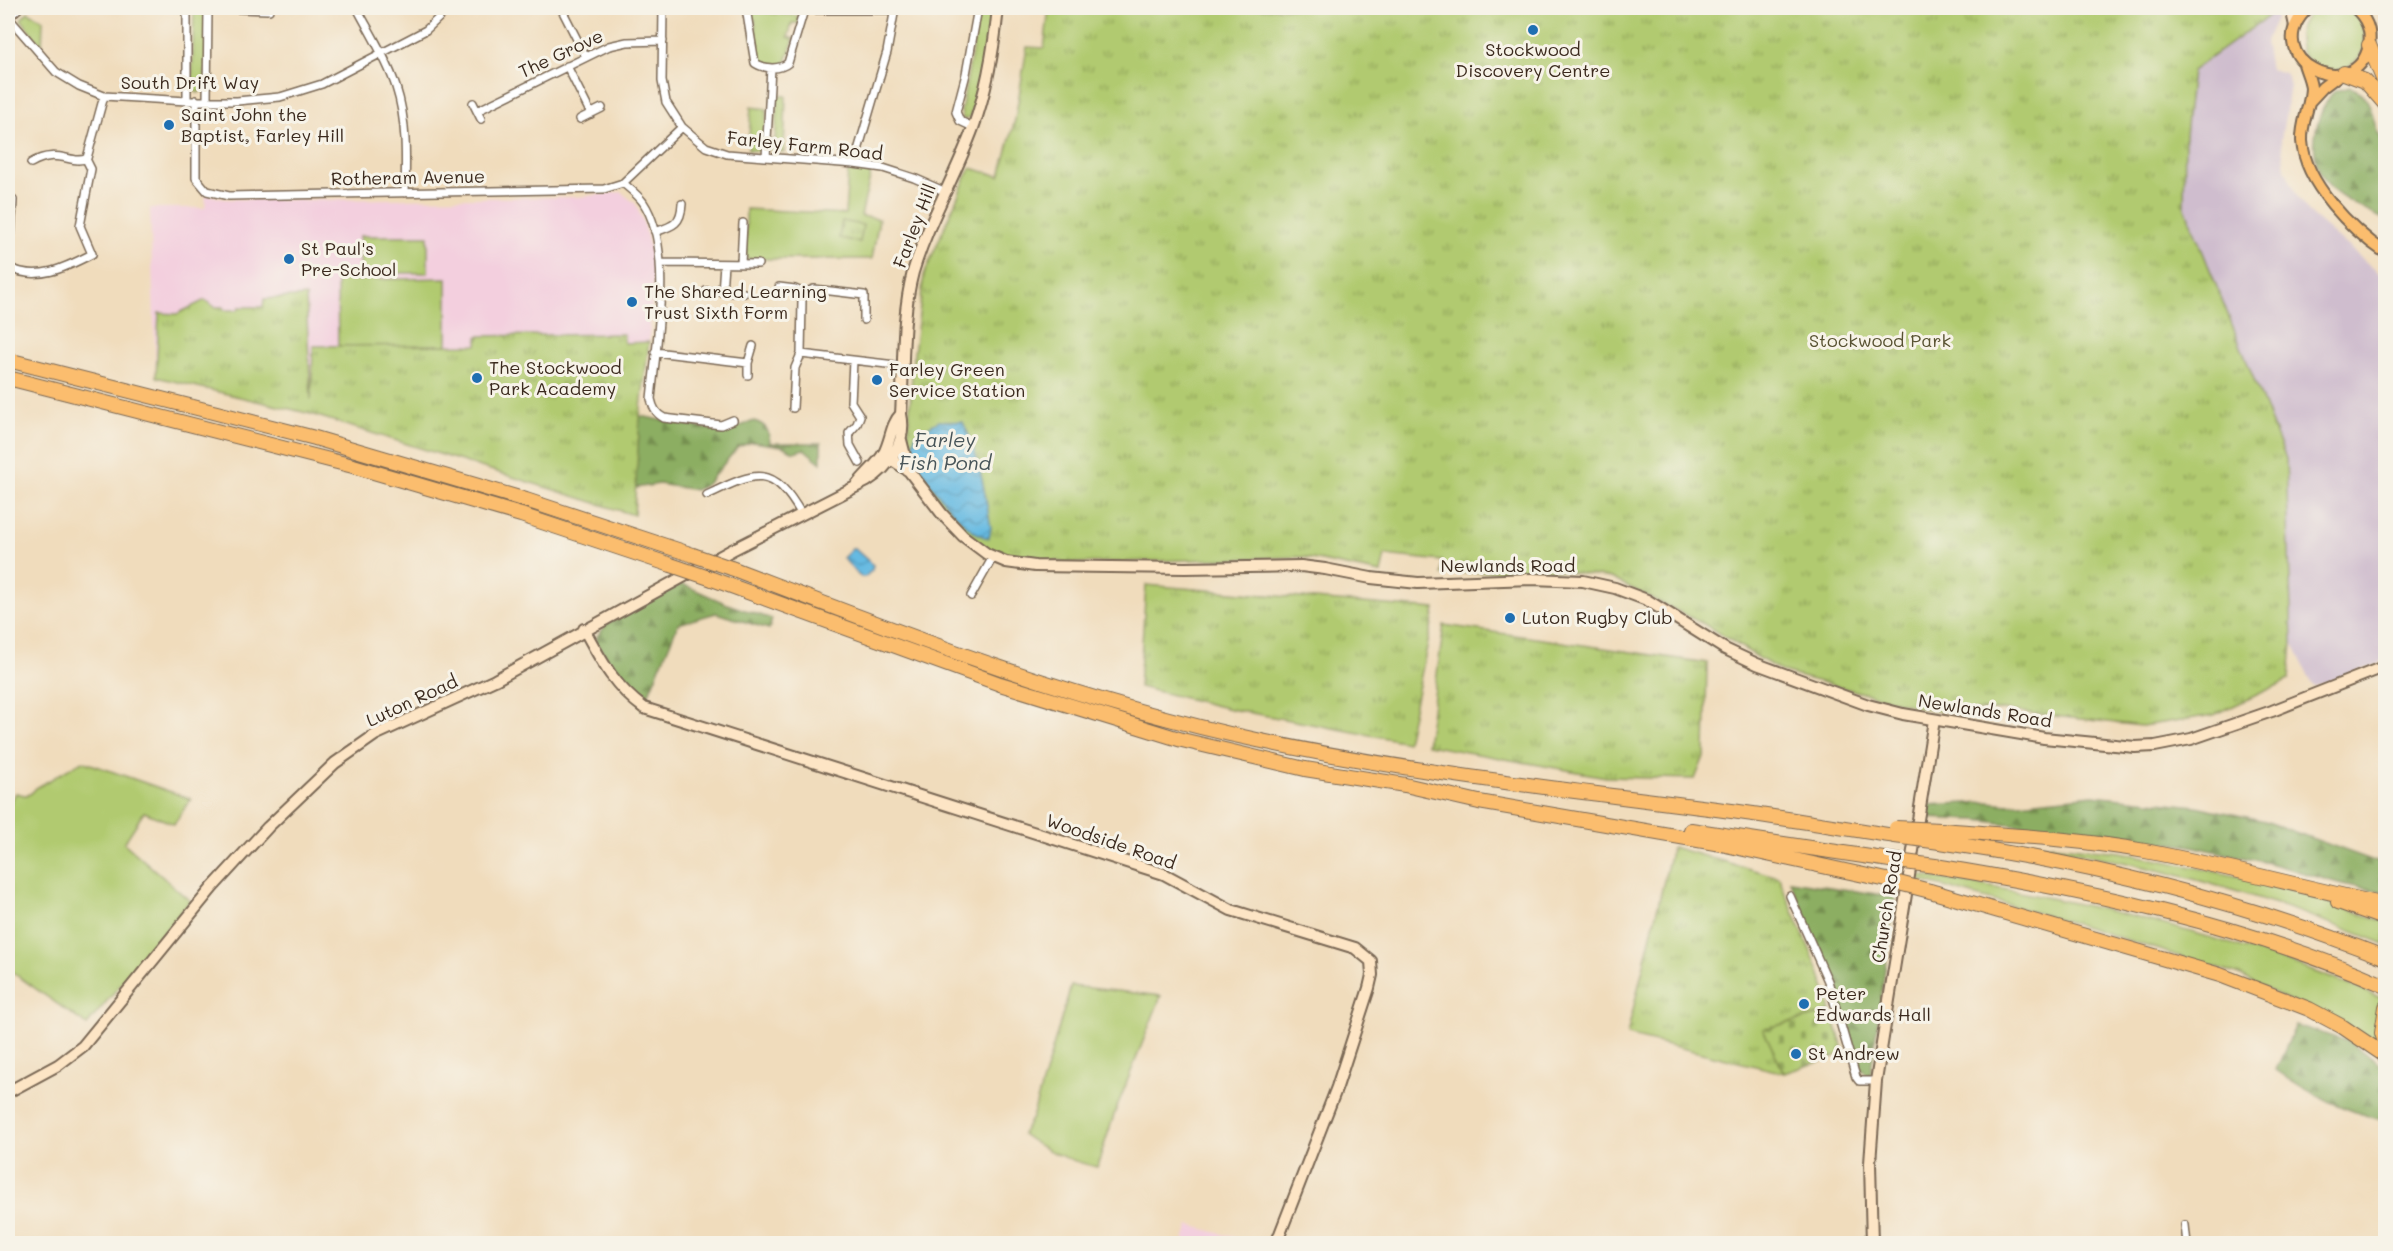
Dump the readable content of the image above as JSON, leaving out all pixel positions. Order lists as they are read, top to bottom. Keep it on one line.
{"streets":{"street":["The Grove","South Drift Way","Farley Farm Road","Rotheram Avenue","Farley Hill","Newlands Road","Luton Road","Woodside Road","Church Road"]},"crossings":[["The Grove","Farley Farm Road"],["South Drift Way","Rotheram Avenue"],["Farley Farm Road","Farley Hill"],["Farley Hill","Newlands Road"],["Farley Hill","Luton Road"],["Newlands Road","Luton Road"],["Newlands Road","Church Road"],["Luton Road","Woodside Road"]],"water":["Farley Fish Pond"],"parks":["Stockwood Park"],"places":["Stockwood Discovery Centre","Saint John the Baptist, Farley Hill","St Paul's Pre-School","The Shared Learning Trust Sixth Form","The Stockwood Park Academy","Farley Green Service Station","Luton Rugby Club","Peter Edwards Hall","St Andrew"]}
